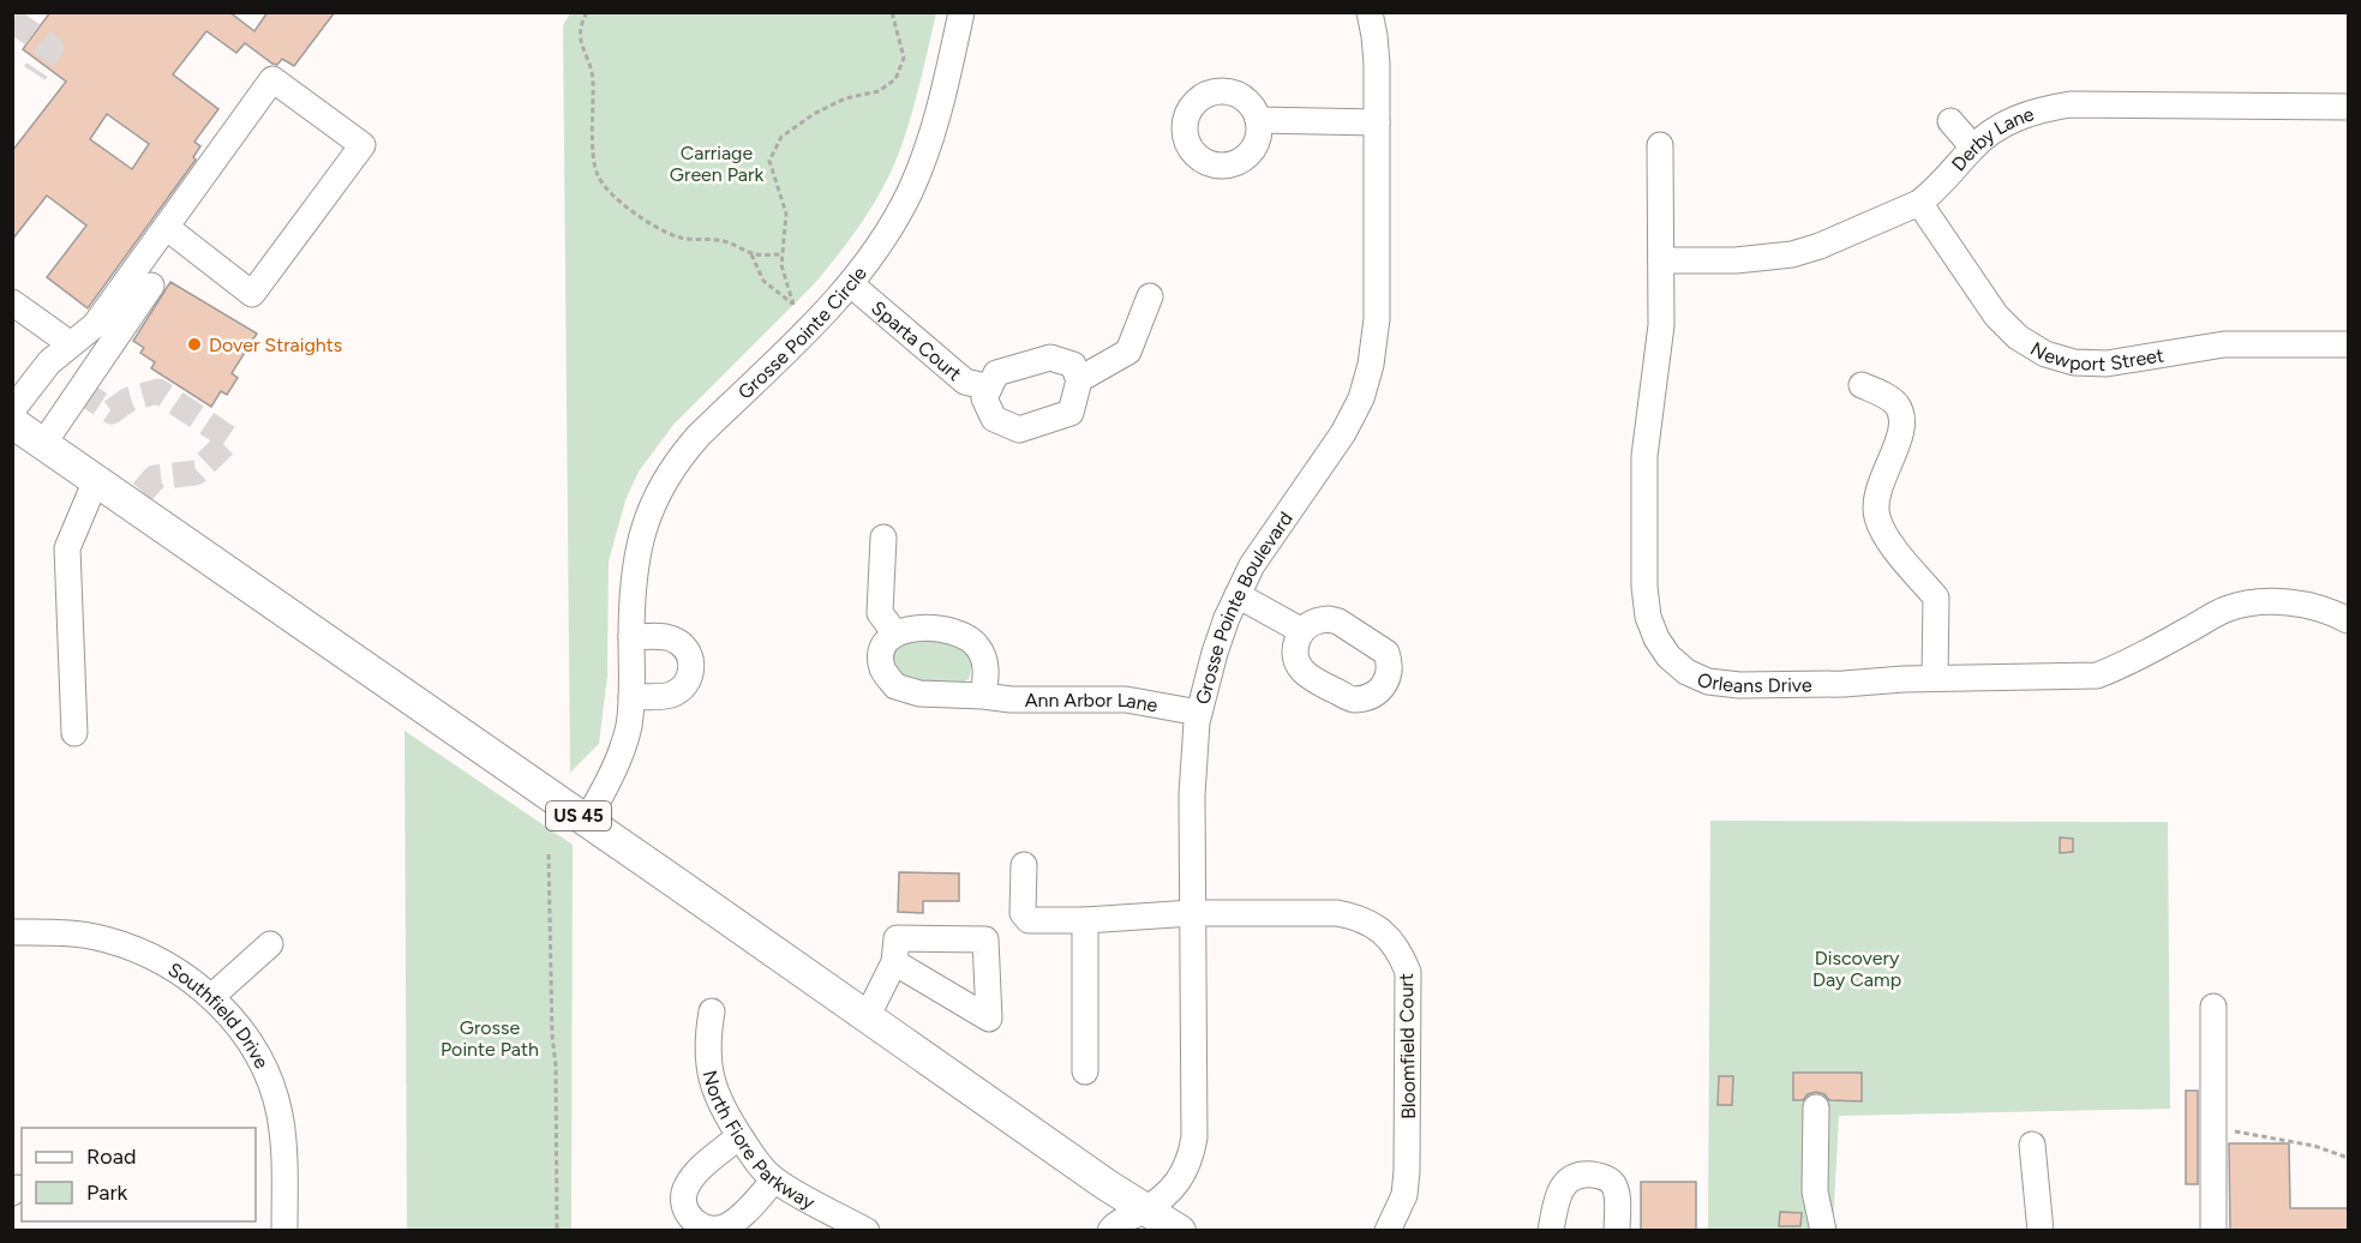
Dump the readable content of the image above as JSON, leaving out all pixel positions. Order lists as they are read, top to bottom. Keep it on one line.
{"streets":{"main road":["US 45"],"street":["Derby Lane","Grosse Pointe Circle","Sparta Court","Newport Street","Grosse Pointe Boulevard","Orleans Drive","Ann Arbor Lane","Southfield Drive","Bloomfield Court","North Fiore Parkway"]},"crossings":[["Derby Lane","Newport Street"],["Derby Lane","Orleans Drive"],["Grosse Pointe Circle","Sparta Court"],["Grosse Pointe Circle","US 45"],["Grosse Pointe Boulevard","Ann Arbor Lane"],["Grosse Pointe Boulevard","US 45"],["Grosse Pointe Boulevard","Bloomfield Court"]],"parks":["Carriage Green Park","Discovery Day Camp","Grosse Pointe Path"],"places":["Dover Straights"],"legend":["Road","Park"]}
